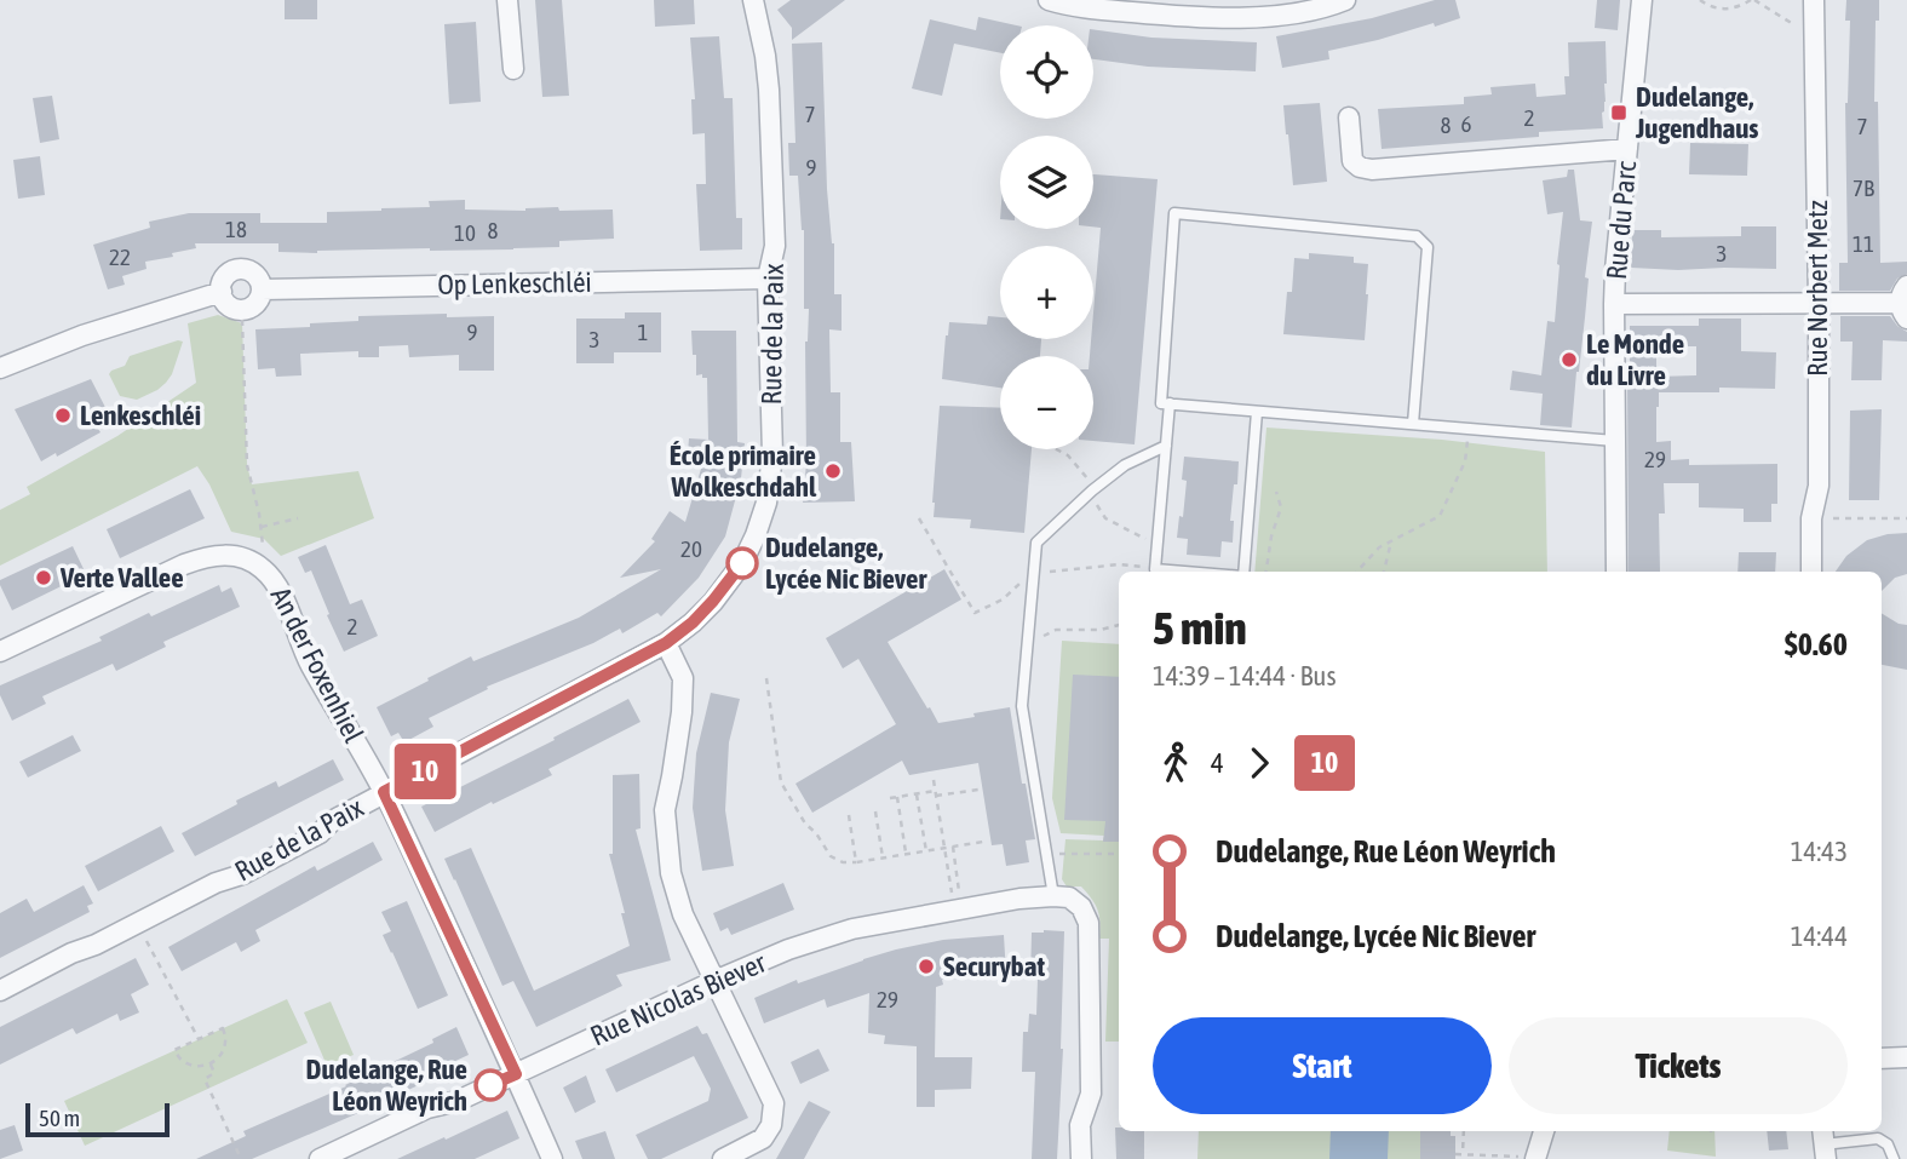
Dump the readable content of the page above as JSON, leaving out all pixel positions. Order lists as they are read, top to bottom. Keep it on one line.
{"streets":{"street":["Rue du Parc","Op Lenkeschléi","Rue Norbert Metz","Rue de la Paix","An der Foxenhiel","Rue Nicolas Biever"]},"crossings":[["Op Lenkeschléi","Rue de la Paix"],["Rue de la Paix","An der Foxenhiel"],["An der Foxenhiel","Rue Nicolas Biever"]],"places":{"transit":["Dudelange, Jugendhaus"],"other":["Le Monde du Livre","Lenkeschléi","École primaire Wolkeschdahl","Dudelange, Lycée Nic Biever","Verte Vallee","Securybat","Dudelange, Rue Léon Weyrich"]},"lines":["bus line 10"],"house_numbers":["7","2","6","8","7","9","7B","18","8","10","11","3","22","9","1","3","29","20","2","29"],"scale_bar":"50 m","page":{"on_map":"10","map_buttons":["+","−"],"heading":["5 min","14:39 – 14:44 · Bus","$0.60"],"legs":["4","10"],"list":[{"name":"Dudelange, Rue Léon Weyrich","value":"14:43"},{"name":"Dudelange, Lycée Nic Biever","value":"14:44"}],"buttons":["Start","Tickets"],"scale":"50 m"}}
